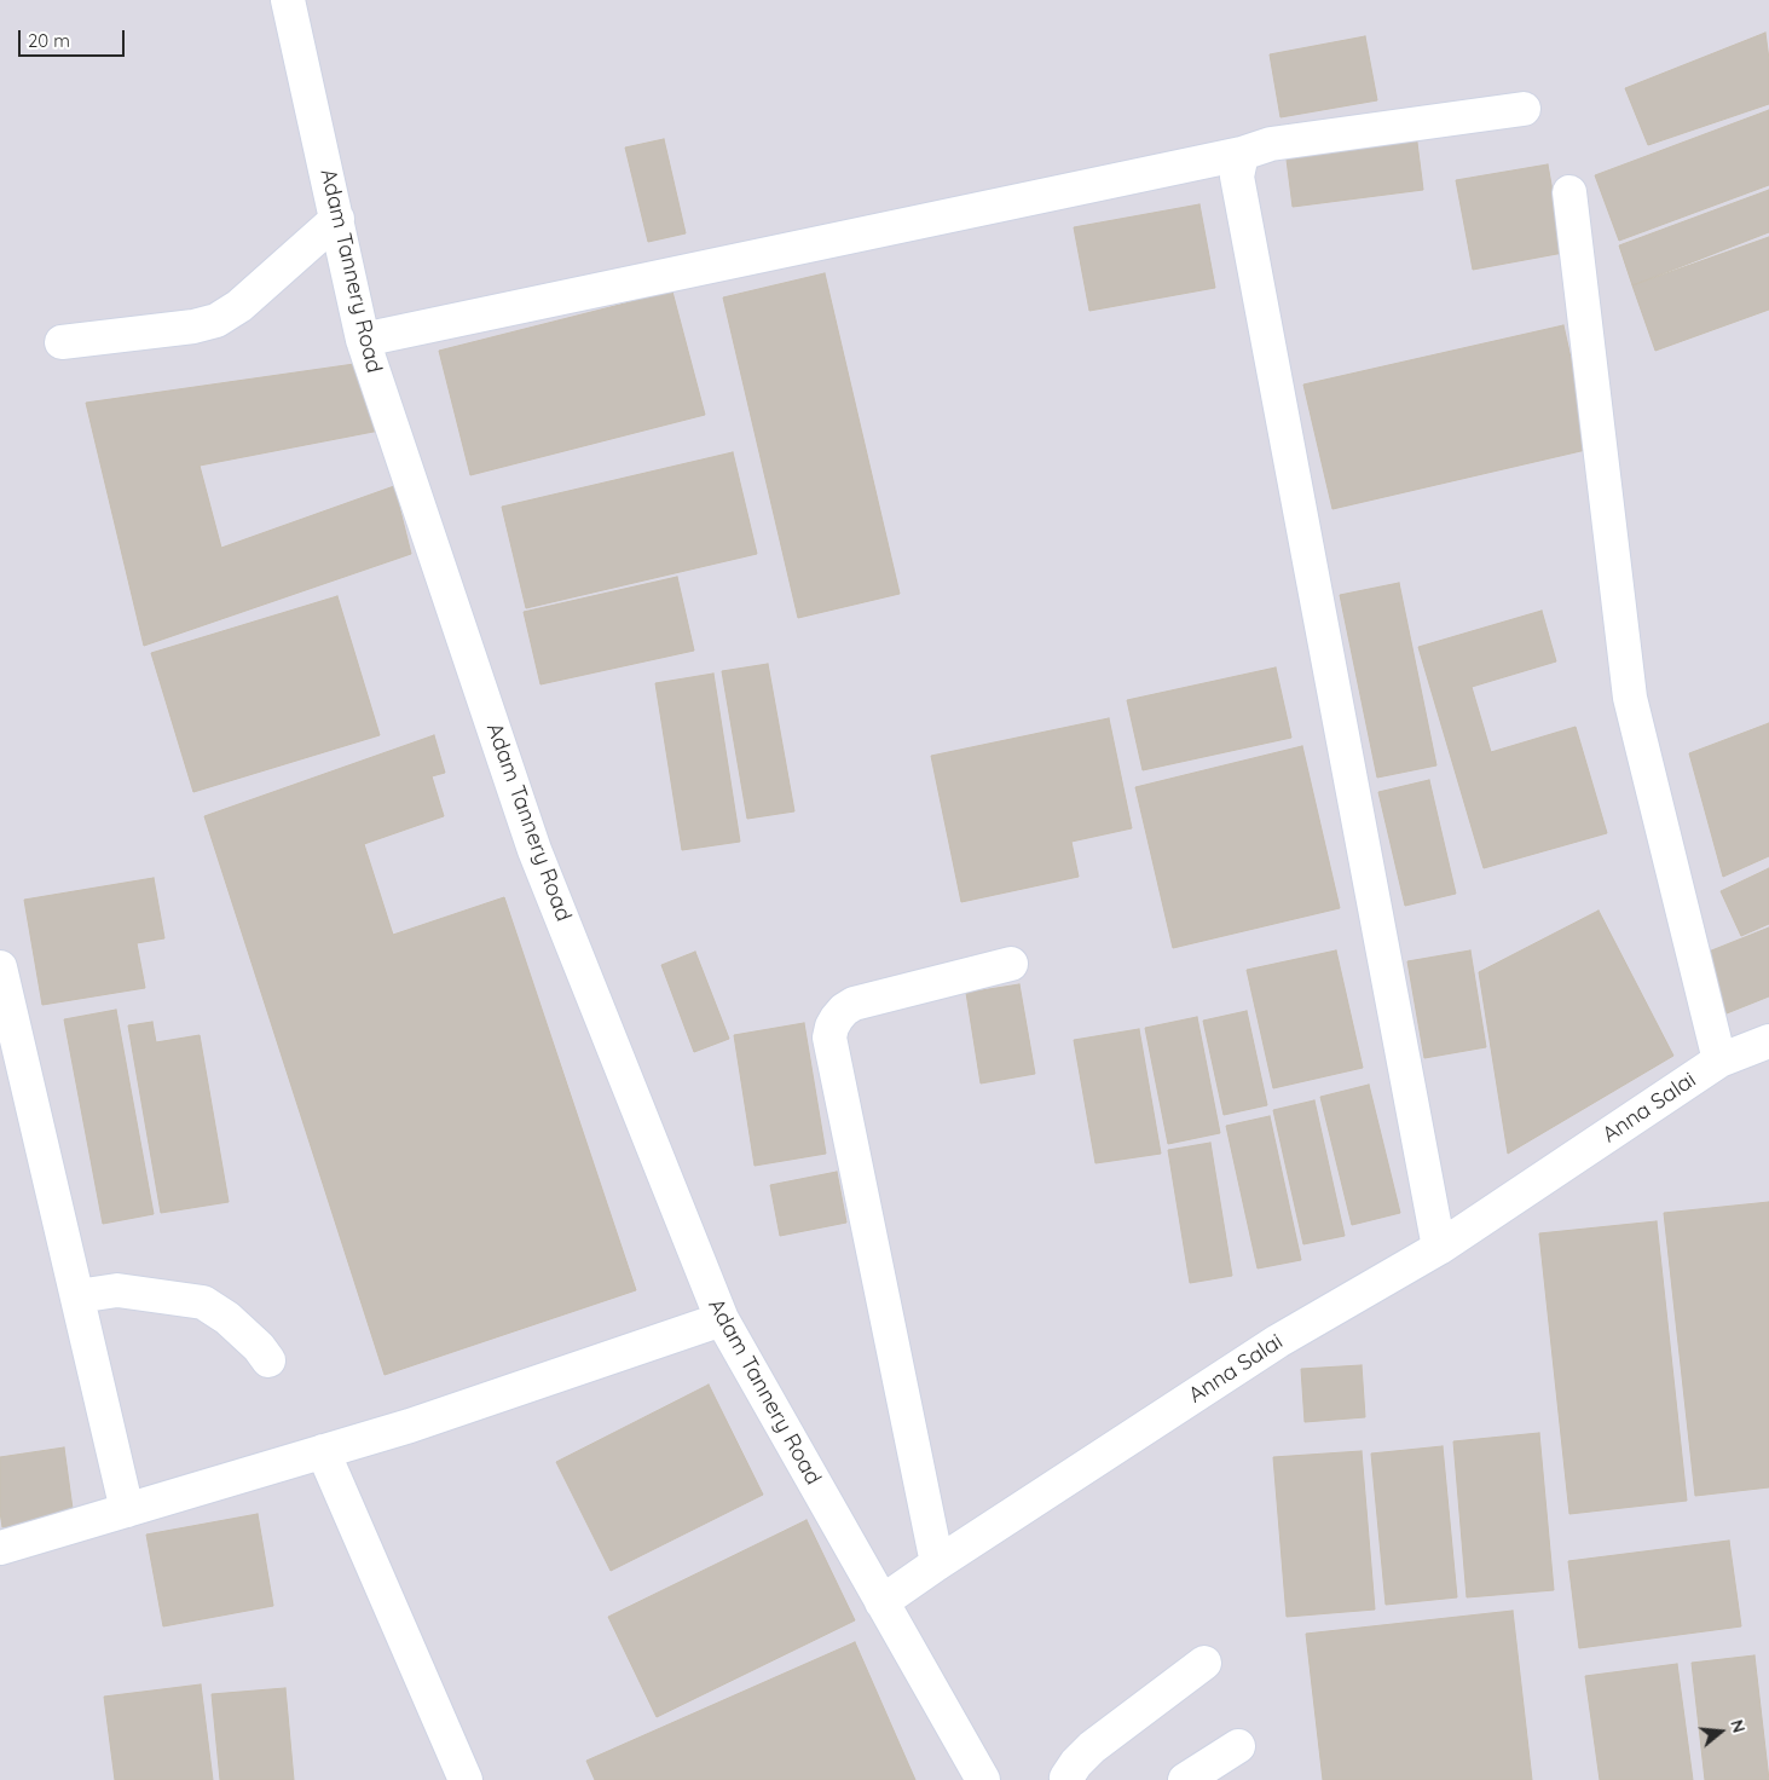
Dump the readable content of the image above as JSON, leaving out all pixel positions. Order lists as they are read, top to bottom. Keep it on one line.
{"streets":{"street":["Adam Tannery Road","Anna Salai"]},"crossings":[["Adam Tannery Road","Anna Salai"]],"scale_bar":"20 m","north":"right"}
